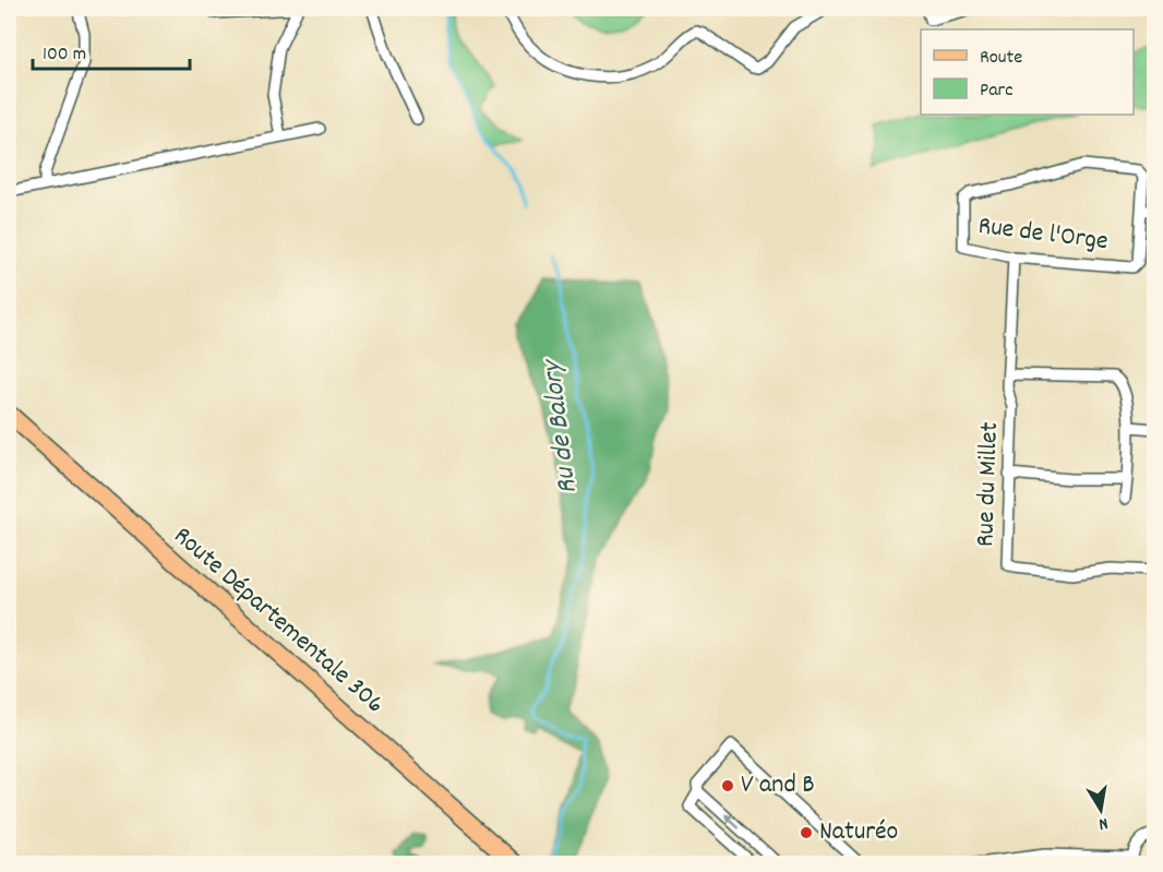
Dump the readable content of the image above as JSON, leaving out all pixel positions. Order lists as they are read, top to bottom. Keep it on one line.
{"streets":{"main road":["Route Départementale 306"],"street":["Rue de l'Orge","Rue du Millet"]},"crossings":[["Rue de l'Orge","Rue du Millet"]],"water":["Ru de Balory"],"places":["V and B","Naturéo"],"legend":["Route","Parc"],"scale_bar":"100 m","north":"bottom"}
